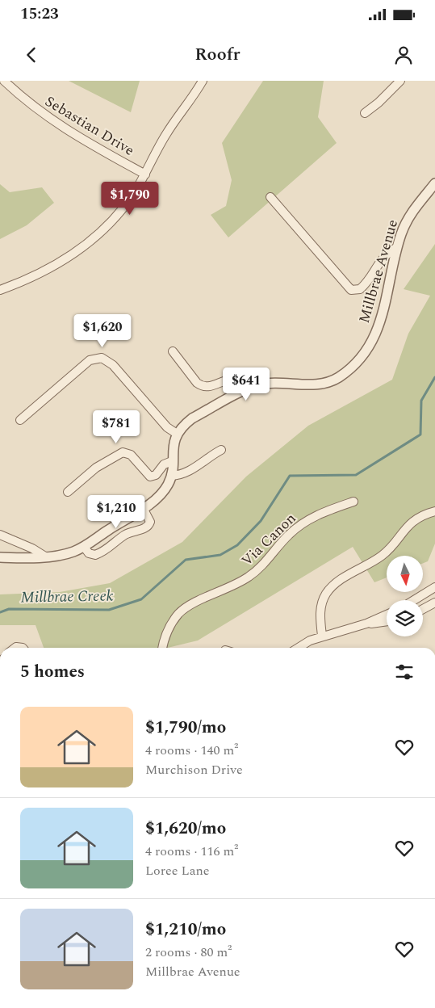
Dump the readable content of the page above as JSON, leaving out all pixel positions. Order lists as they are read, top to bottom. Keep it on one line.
{"streets":{"street":["Sebastian Drive","Millbrae Avenue","Via Canon"]},"water":["Millbrae Creek"],"north":"bottom","page":{"status":"15:23","header":"Roofr","price":["$1,790","$1,620","$641","$781","$1,210"],"heading":"5 homes","list":[{"name":"$1,790/mo","note":"4 rooms · 140 m² · Murchison Drive"},{"name":"$1,620/mo","note":"4 rooms · 116 m² · Loree Lane"},{"name":"$1,210/mo","note":"2 rooms · 80 m² · Millbrae Avenue"}]}}
